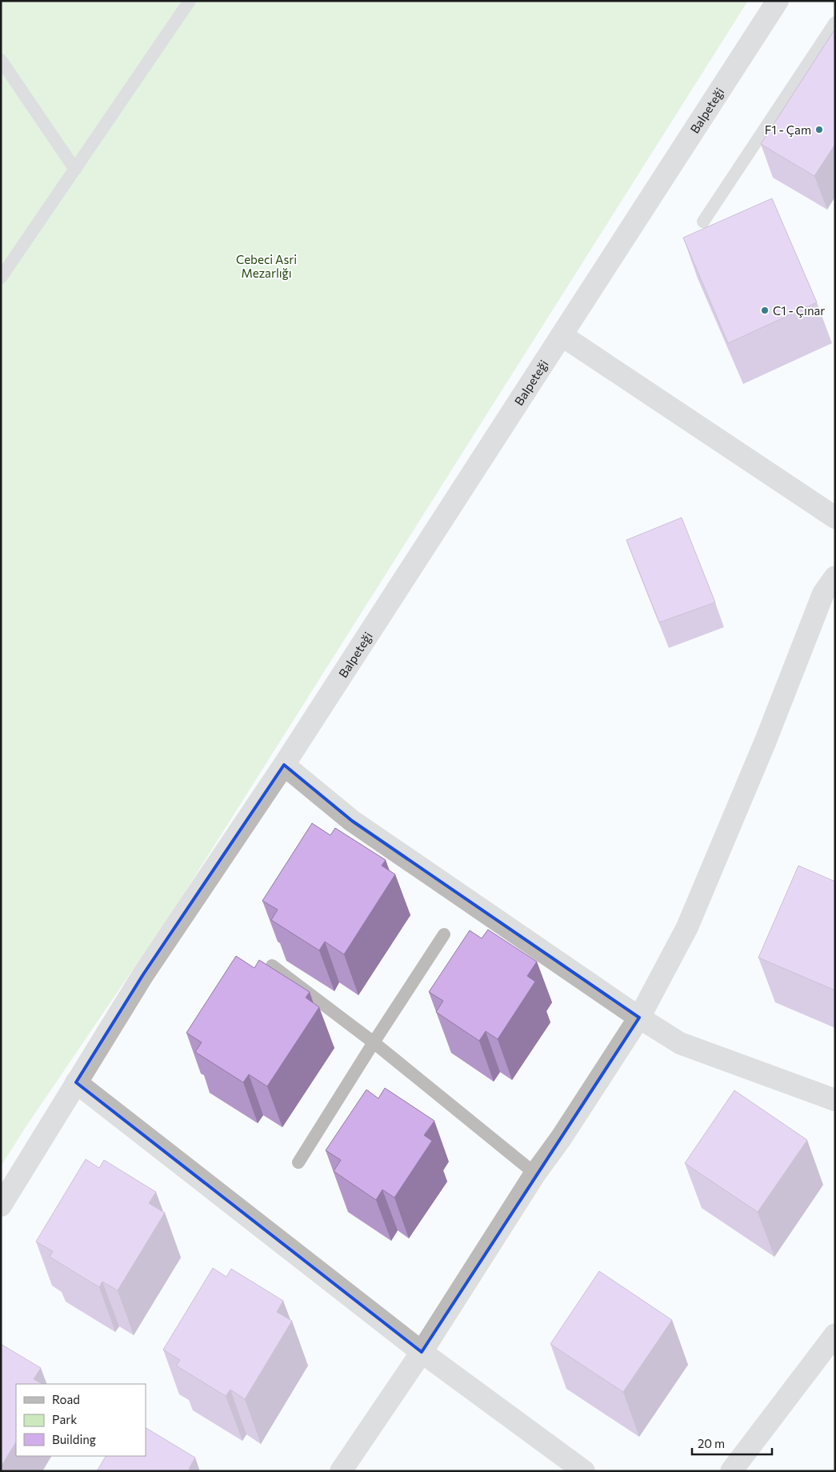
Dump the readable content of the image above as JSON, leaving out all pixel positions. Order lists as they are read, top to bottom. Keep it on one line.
{"streets":{"street":["Balpeteği"]},"parks":["Cebeci Asri Mezarlığı"],"places":["F1 - Çam","C1 - Çınar"],"legend":["Road","Park","Building"],"scale_bar":"20 m"}
